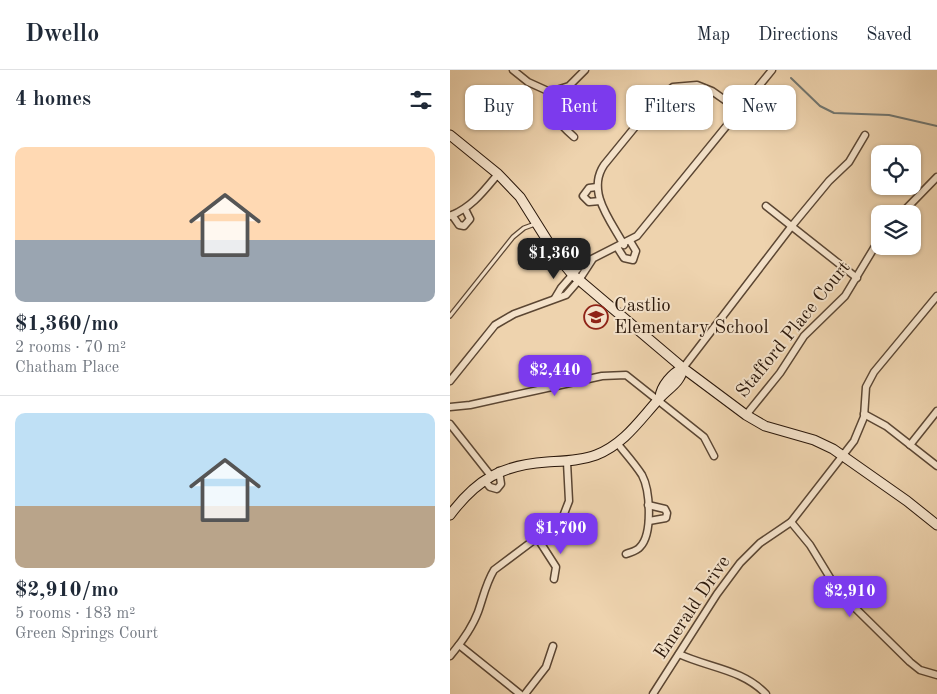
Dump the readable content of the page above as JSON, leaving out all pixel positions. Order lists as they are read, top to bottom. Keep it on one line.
{"streets":{"street":["Stafford Place Court","Emerald Drive"]},"places":{"school or university":["Castlio Elementary School"]},"page":{"header":"Dwello","nav":["Map","Directions","Saved"],"heading":"4 homes","chip":["Buy","Rent","Filters","New"],"list":[{"name":"$1,360/mo","note":"2 rooms · 70 m² · Chatham Place"},{"name":"$2,910/mo","note":"5 rooms · 183 m² · Green Springs Court"}],"price":["$1,360","$2,440","$1,700","$2,910"]}}
